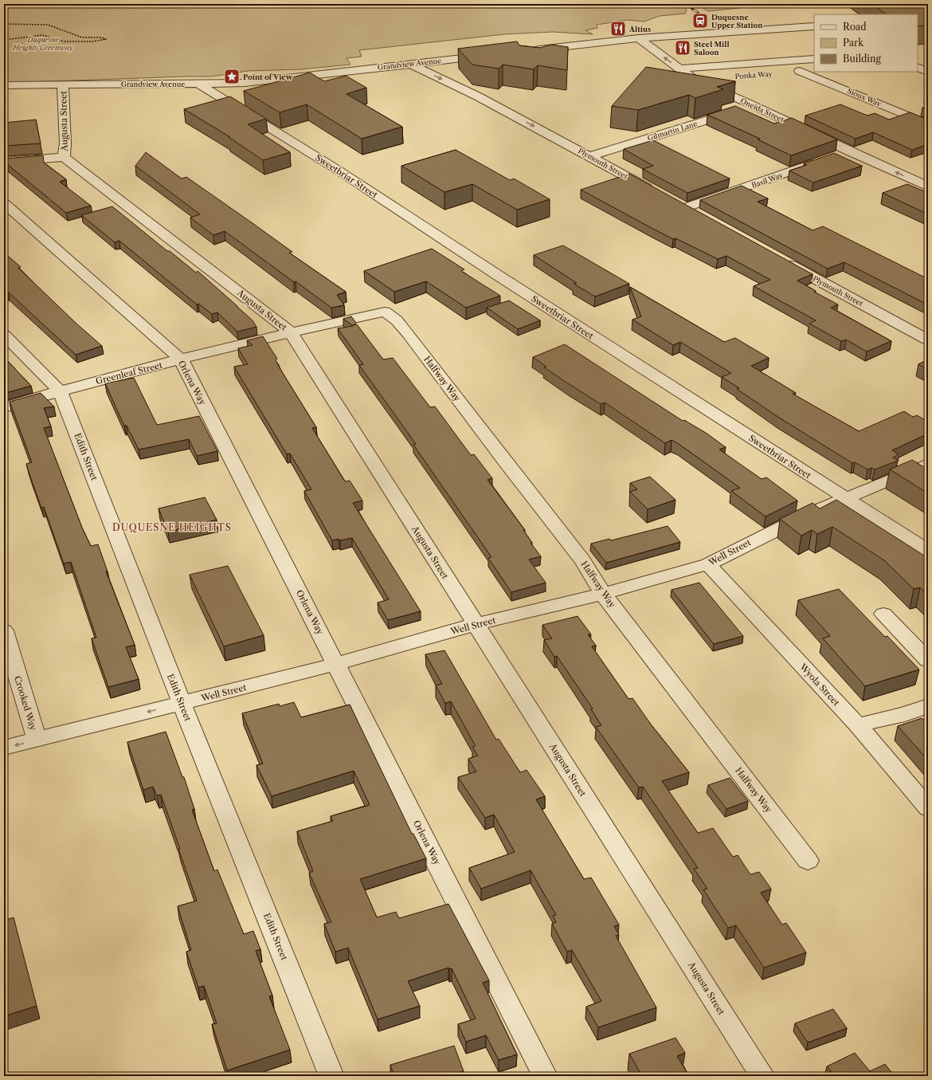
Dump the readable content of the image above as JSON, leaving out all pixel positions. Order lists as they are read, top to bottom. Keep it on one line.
{"streets":{"street":["Grandview Avenue","Sioux Way","Oneida Street","Augusta Street","Gilmartin Lane","Plymouth Street","Sweetbriar Street","Basil Way","Greenleaf Street","Halfway Way","Orlena Way","Edith Street","Well Street","Wyola Street","Crooked Way"]},"crossings":[["Grandview Avenue","Augusta Street"],["Grandview Avenue","Plymouth Street"],["Grandview Avenue","Sweetbriar Street"],["Oneida Street","Gilmartin Lane"],["Oneida Street","Basil Way"],["Augusta Street","Greenleaf Street"],["Augusta Street","Well Street"],["Gilmartin Lane","Plymouth Street"],["Sweetbriar Street","Well Street"],["Greenleaf Street","Halfway Way"],["Greenleaf Street","Orlena Way"],["Greenleaf Street","Edith Street"],["Halfway Way","Well Street"],["Orlena Way","Well Street"],["Edith Street","Well Street"],["Well Street","Wyola Street"],["Well Street","Crooked Way"]],"one_way":["Oneida Street","Plymouth Street"],"districts":["DUQUESNE HEIGHTS"],"parks":["Duquesne Heights Greenway"],"places":{"station":["Duquesne Upper Station"],"restaurant":["Altius","Steel Mill Saloon"],"place":["Point of View"]},"legend":["Road","Park","Building"]}
